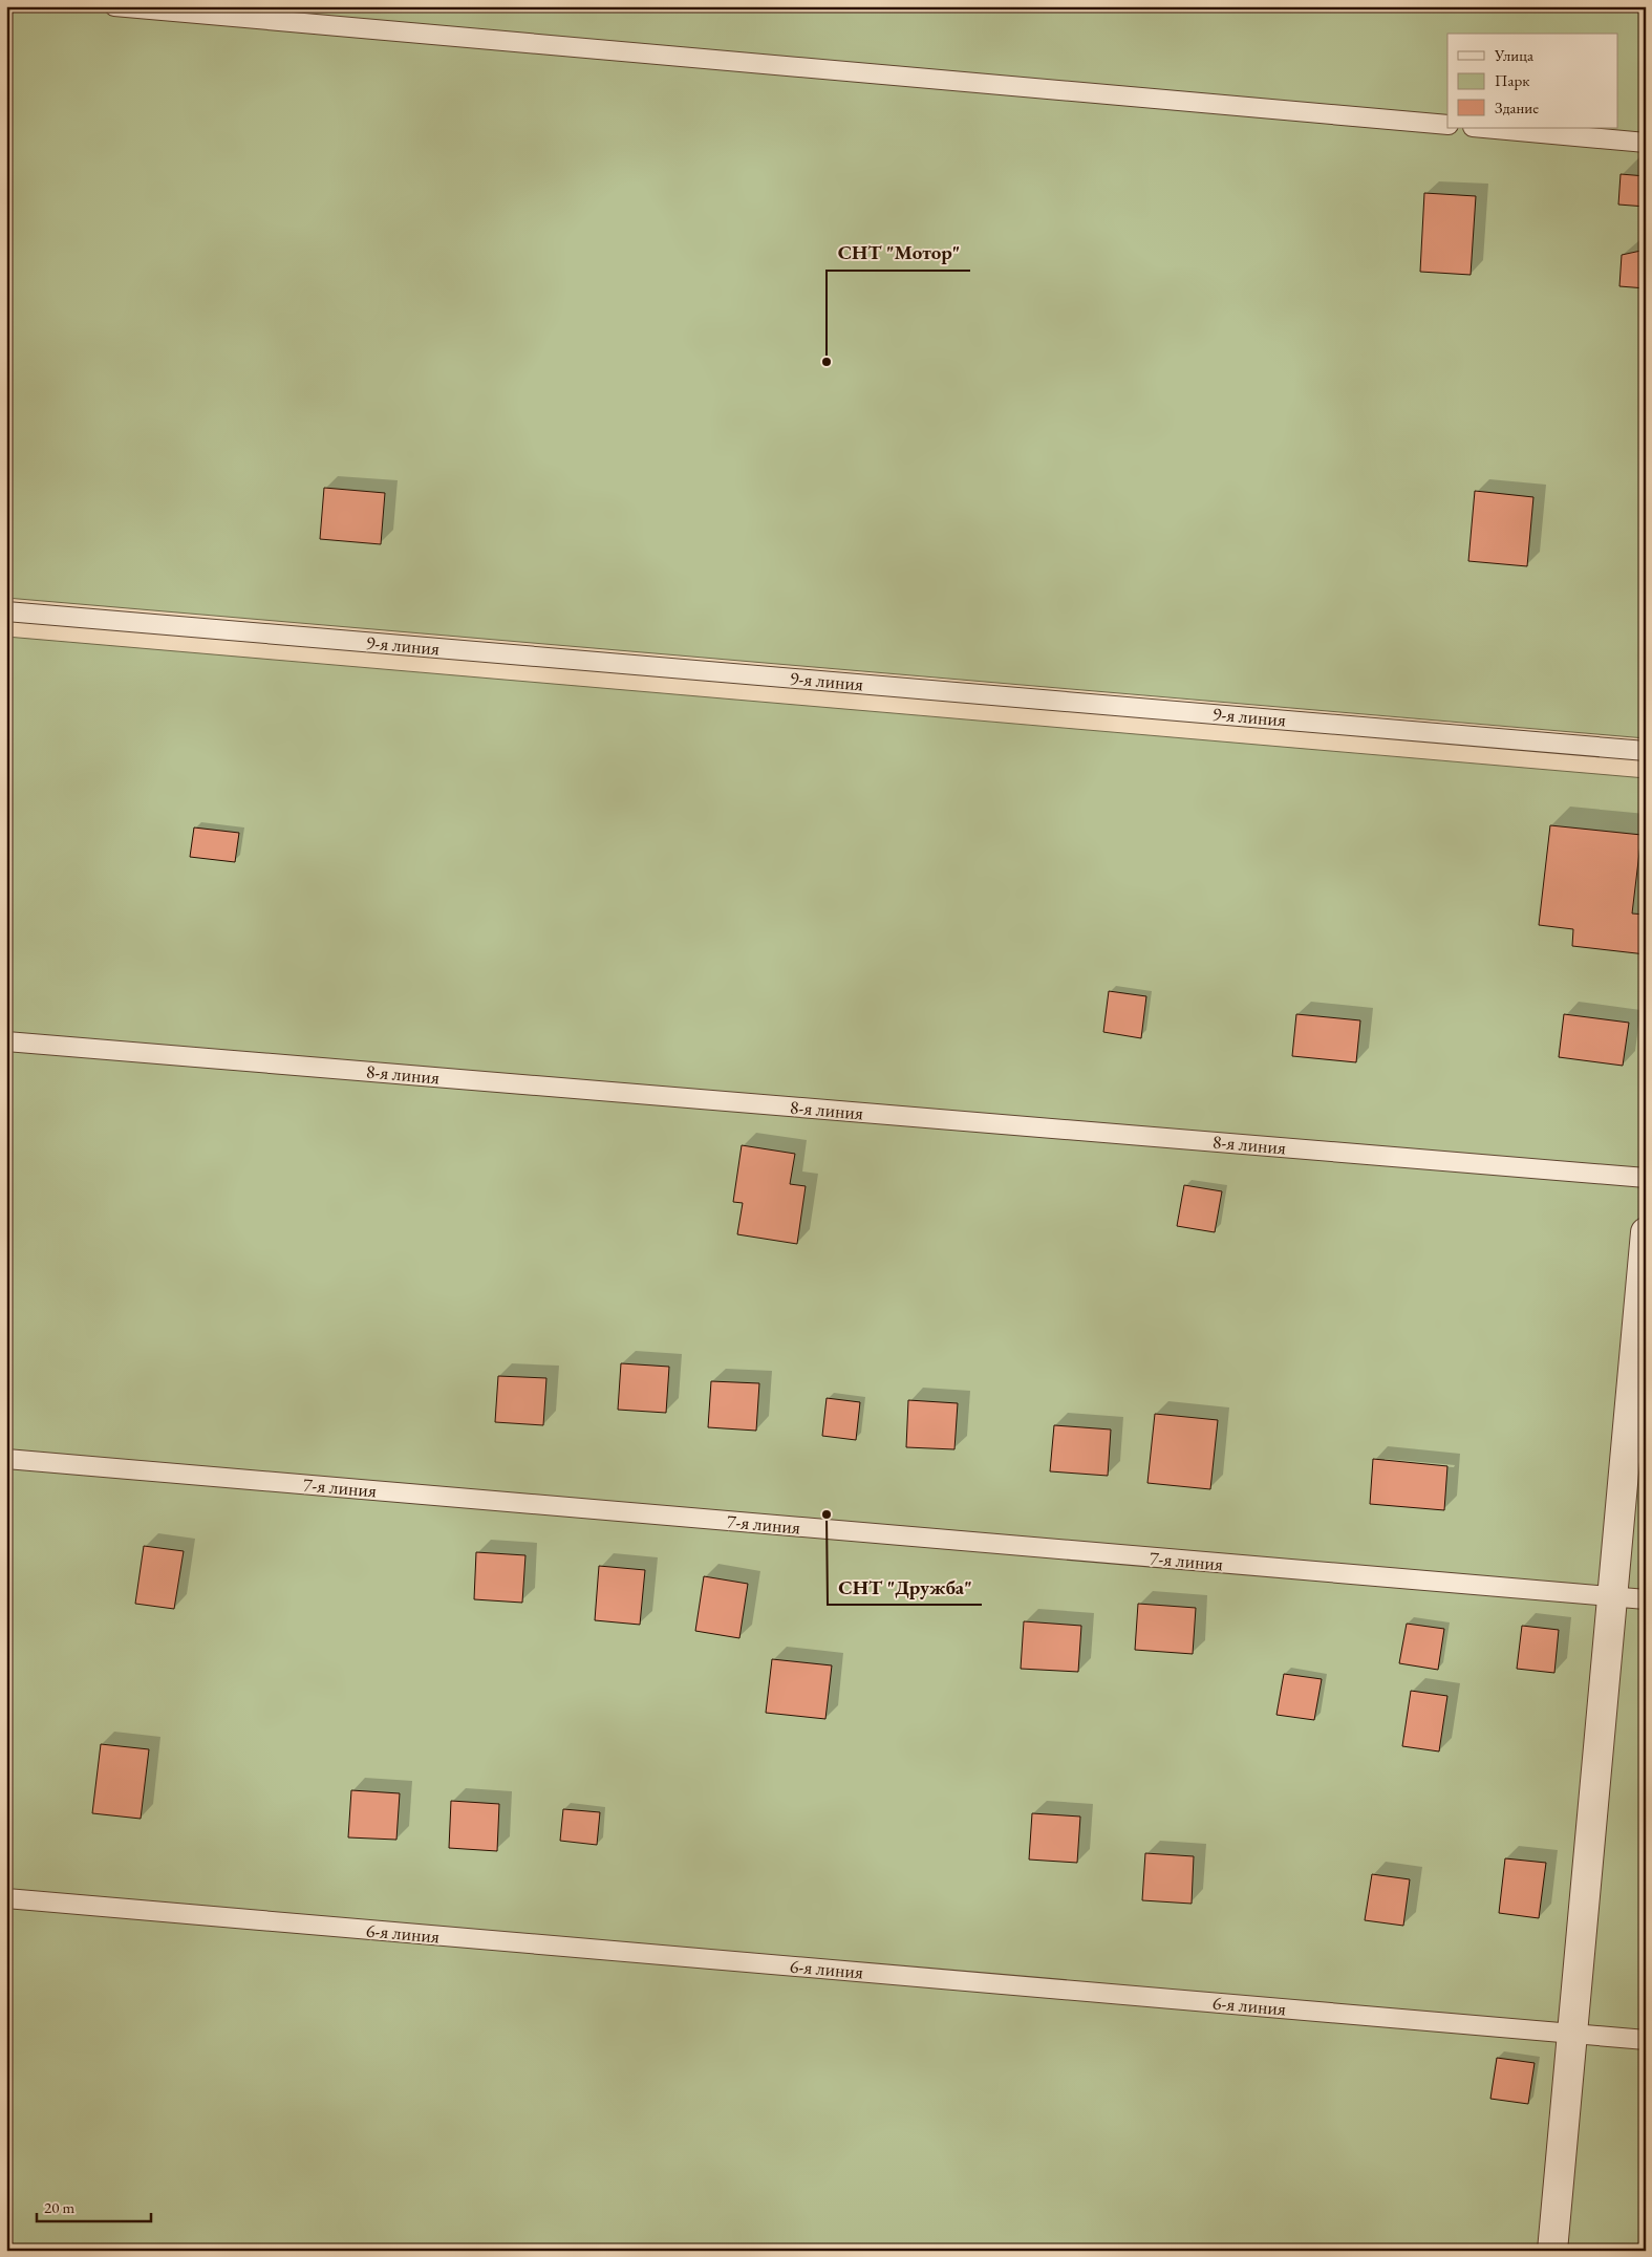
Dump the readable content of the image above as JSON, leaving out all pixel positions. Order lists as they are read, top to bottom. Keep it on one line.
{"streets":{"lane":["9-я линия","8-я линия","7-я линия","6-я линия"]},"places":["СНТ \"Мотор\"","СНТ \"Дружба\""],"legend":["Улица","Парк","Здание"],"scale_bar":"20 m"}
